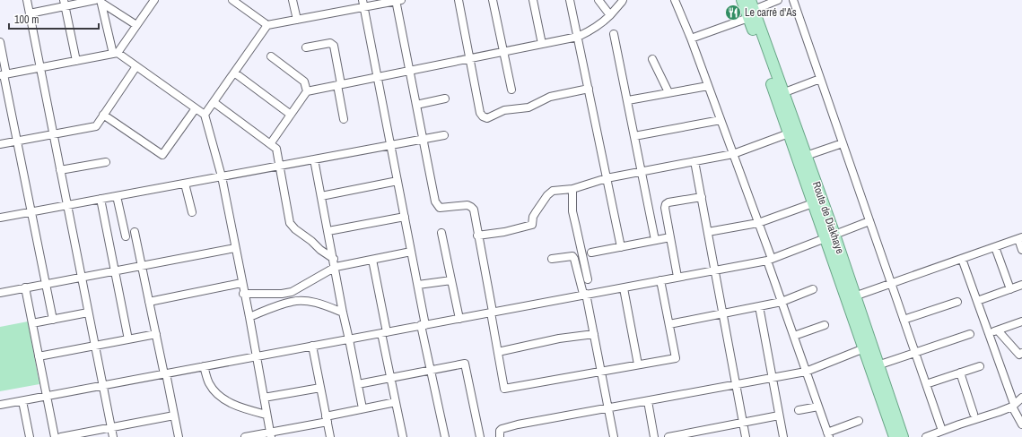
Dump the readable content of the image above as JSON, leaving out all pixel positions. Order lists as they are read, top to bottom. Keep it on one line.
{"streets":{"main road":["Route de Diakhaye"]},"places":{"restaurant":["Le carré d'As"]},"scale_bar":"100 m"}
